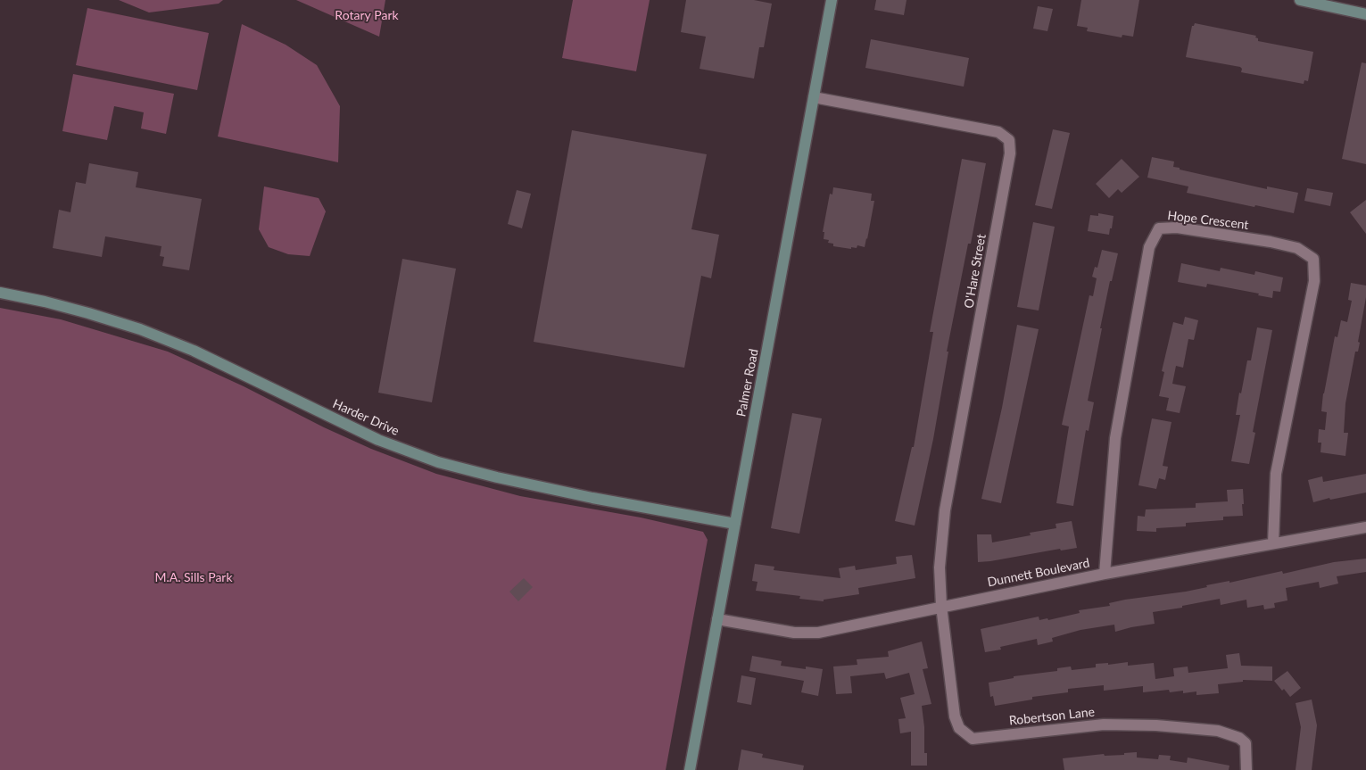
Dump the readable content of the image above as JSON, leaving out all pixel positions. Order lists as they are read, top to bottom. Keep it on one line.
{"streets":{"street":["Hope Crescent","O'Hare Street","Palmer Road","Harder Drive","Dunnett Boulevard","Robertson Lane"]},"crossings":[["Hope Crescent","Dunnett Boulevard"],["O'Hare Street","Palmer Road"],["O'Hare Street","Dunnett Boulevard"],["O'Hare Street","Robertson Lane"],["Palmer Road","Harder Drive"],["Palmer Road","Dunnett Boulevard"],["Dunnett Boulevard","Robertson Lane"]],"parks":["Rotary Park","M.A. Sills Park"]}
